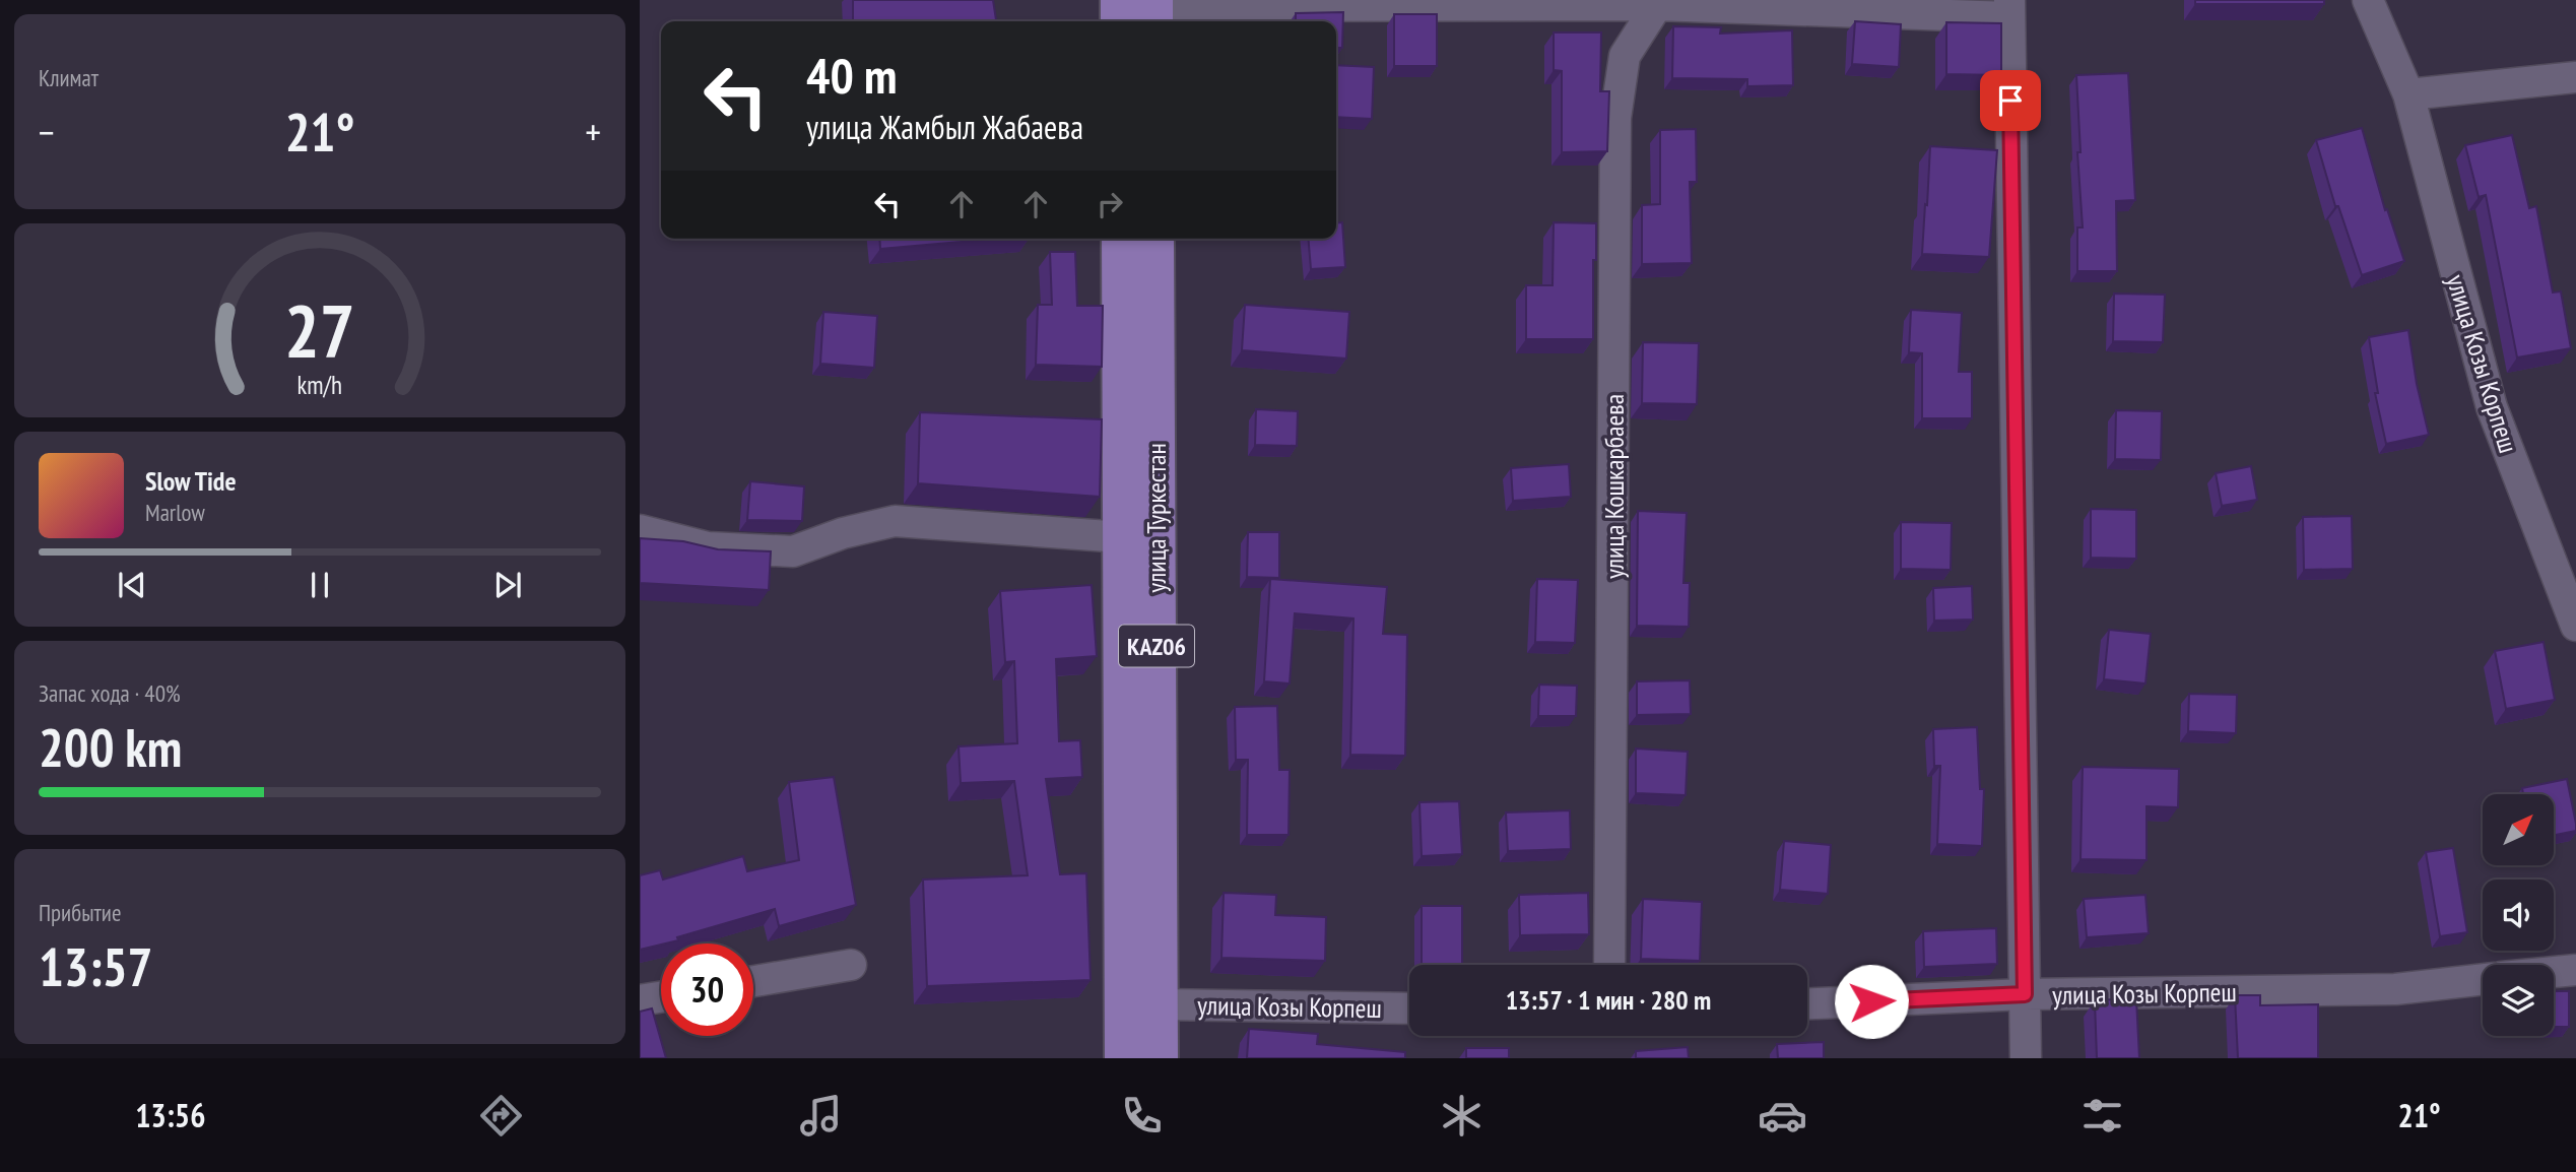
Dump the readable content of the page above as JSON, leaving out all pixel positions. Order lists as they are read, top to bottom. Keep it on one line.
{"streets":{"highway":["улица Туркестан","KАZ06"],"street":["улица Козы Корпеш","улица Кошкарбаева"]},"crossings":[["улица Козы Корпеш","улица Туркестан"]],"north":"top right","page":{"tile":["Климат",["Запас хода · 40%","200 km"],["Прибытие","13:57"]],"turn":["40 m","улица Жамбыл Жабаева"],"heat":["−","21°","+"],"song":["Slow Tide","Marlow"],"limit":"30","trip":"13:57 · 1 мин · 280 m","tabs":["13:56","21°"],"gauge":["27","km/h"]}}
